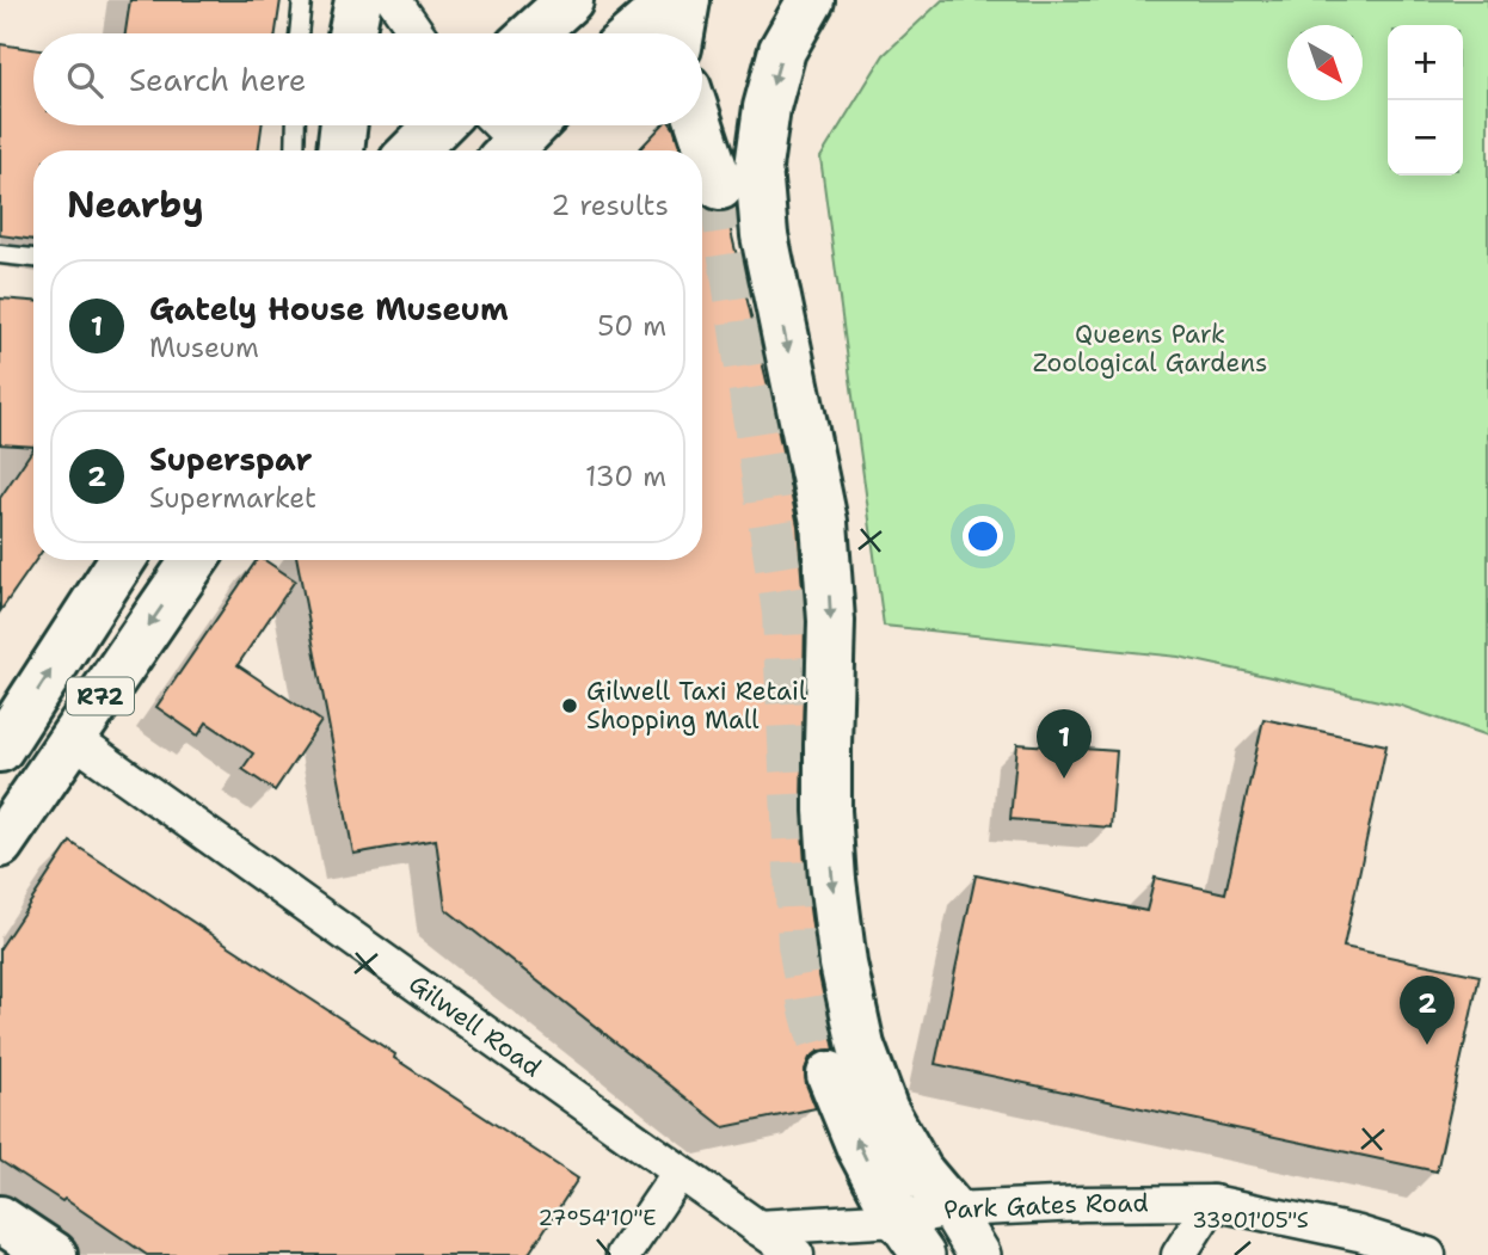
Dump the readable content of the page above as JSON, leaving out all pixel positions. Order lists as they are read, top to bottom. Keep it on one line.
{"streets":{"main road":["R72"],"street":["Gilwell Road","Park Gates Road"]},"crossings":[["R72","Gilwell Road"],["Gilwell Road","Park Gates Road"]],"parks":["Queens Park Zoological Gardens"],"places":["Gilwell Taxi Retail Shopping Mall"],"north":"bottom right","page":{"map_buttons":["+","−"],"search":"Search here","heading":["Nearby","2 results"],"list":[{"mark":"1","name":"Gately House Museum","note":"Museum","value":"50 m"},{"mark":"2","name":"Superspar","note":"Supermarket","value":"130 m"}],"pins":["1","2"]},"coordinates":["27°54'10\"E","33°01'05\"S"]}
